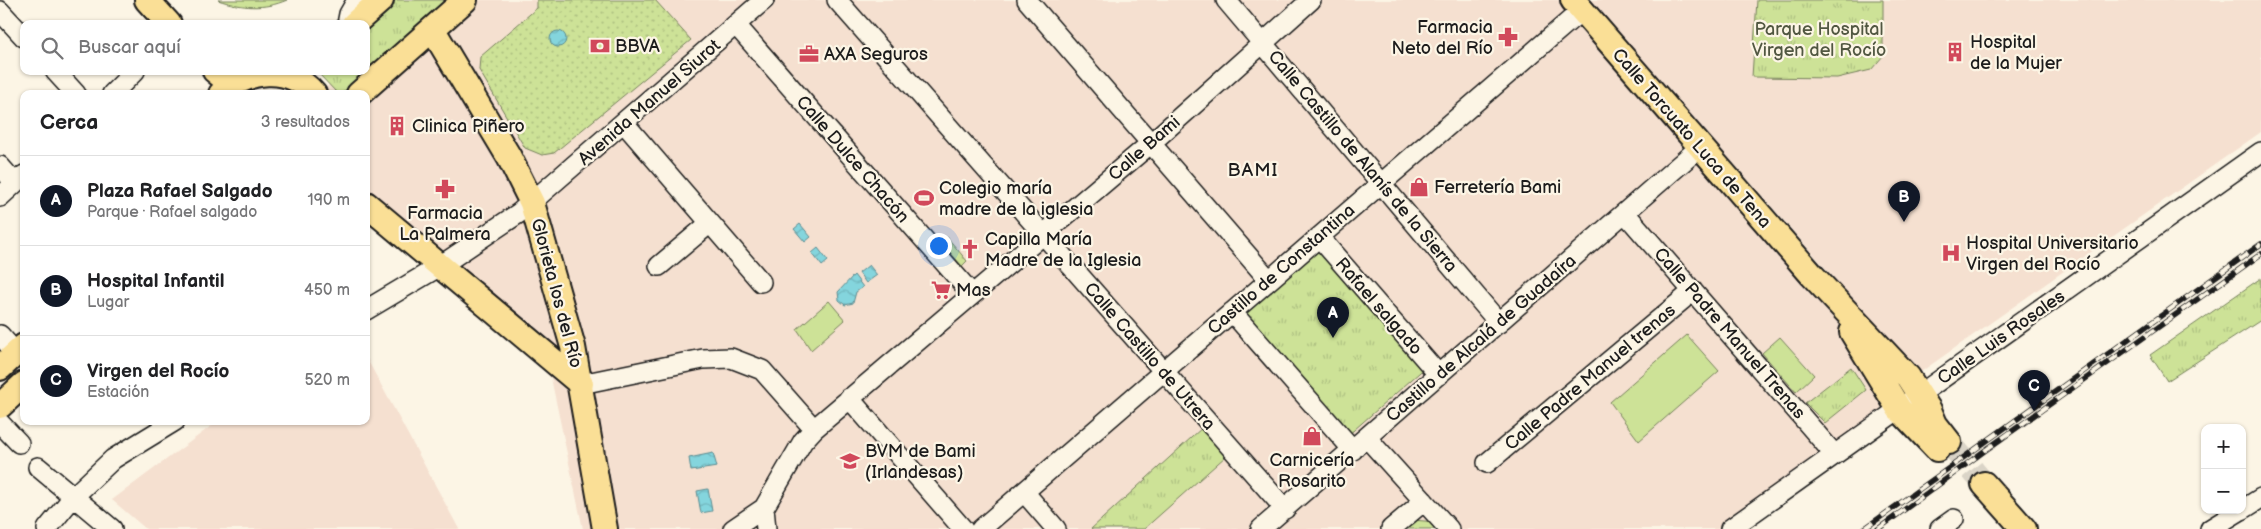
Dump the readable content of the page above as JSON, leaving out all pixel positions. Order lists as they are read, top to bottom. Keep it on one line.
{"streets":{"main road":["Calle Torcuato Luca de Tena","Glorieta los del Río"],"street":["Avenida Manuel Siurot","Calle Bami","Calle Dulce Chacón","Calle Castillo de Alanís de la Sierra","Castillo de Constantina","Rafael salgado","Calle Padre Manuel Trenas","Calle Luis Rosales","Castillo de Alcalá de Guadaíra","Calle Castillo de Utrera","Calle Padre Manuel trenas"]},"crossings":[["Avenida Manuel Siurot","Calle Dulce Chacón"],["Avenida Manuel Siurot","Glorieta los del Río"],["Calle Torcuato Luca de Tena","Castillo de Constantina"],["Calle Torcuato Luca de Tena","Calle Luis Rosales"],["Calle Torcuato Luca de Tena","Castillo de Alcalá de Guadaíra"],["Calle Bami","Calle Dulce Chacón"],["Calle Bami","Calle Castillo de Alanís de la Sierra"],["Calle Bami","Calle Castillo de Utrera"],["Calle Castillo de Alanís de la Sierra","Castillo de Constantina"],["Calle Castillo de Alanís de la Sierra","Castillo de Alcalá de Guadaíra"],["Castillo de Constantina","Rafael salgado"],["Castillo de Constantina","Calle Castillo de Utrera"],["Rafael salgado","Castillo de Alcalá de Guadaíra"],["Calle Padre Manuel Trenas","Calle Luis Rosales"],["Calle Padre Manuel Trenas","Castillo de Alcalá de Guadaíra"],["Calle Padre Manuel Trenas","Calle Padre Manuel trenas"],["Castillo de Alcalá de Guadaíra","Calle Castillo de Utrera"]],"districts":["BAMI"],"parks":["Parque Hospital Virgen del Rocío"],"places":{"pharmacy":["Farmacia Neto del Río","Farmacia La Palmera"],"bank":["BBVA"],"building":["Hospital de la Mujer","Clinica Piñero"],"office":["AXA Seguros"],"shop":["Ferretería Bami","Carnicería Rosarito"],"sports":["Colegio maría madre de la iglesia"],"church":["Capilla María Madre de la Iglesia"],"hospital":["Hospital Universitario Virgen del Rocío"],"supermarket":["Mas"],"school or university":["BVM de Bami (Irlandesas)"]},"page":{"search":"Buscar aquí","heading":["Cerca","3 resultados"],"list":[{"mark":"A","name":"Plaza Rafael Salgado","note":"Parque · Rafael salgado","value":"190 m"},{"mark":"B","name":"Hospital Infantil","note":"Lugar","value":"450 m"},{"mark":"C","name":"Virgen del Rocío","note":"Estación","value":"520 m"}],"pins":["B","A","C"],"map_buttons":["+","−"]}}
